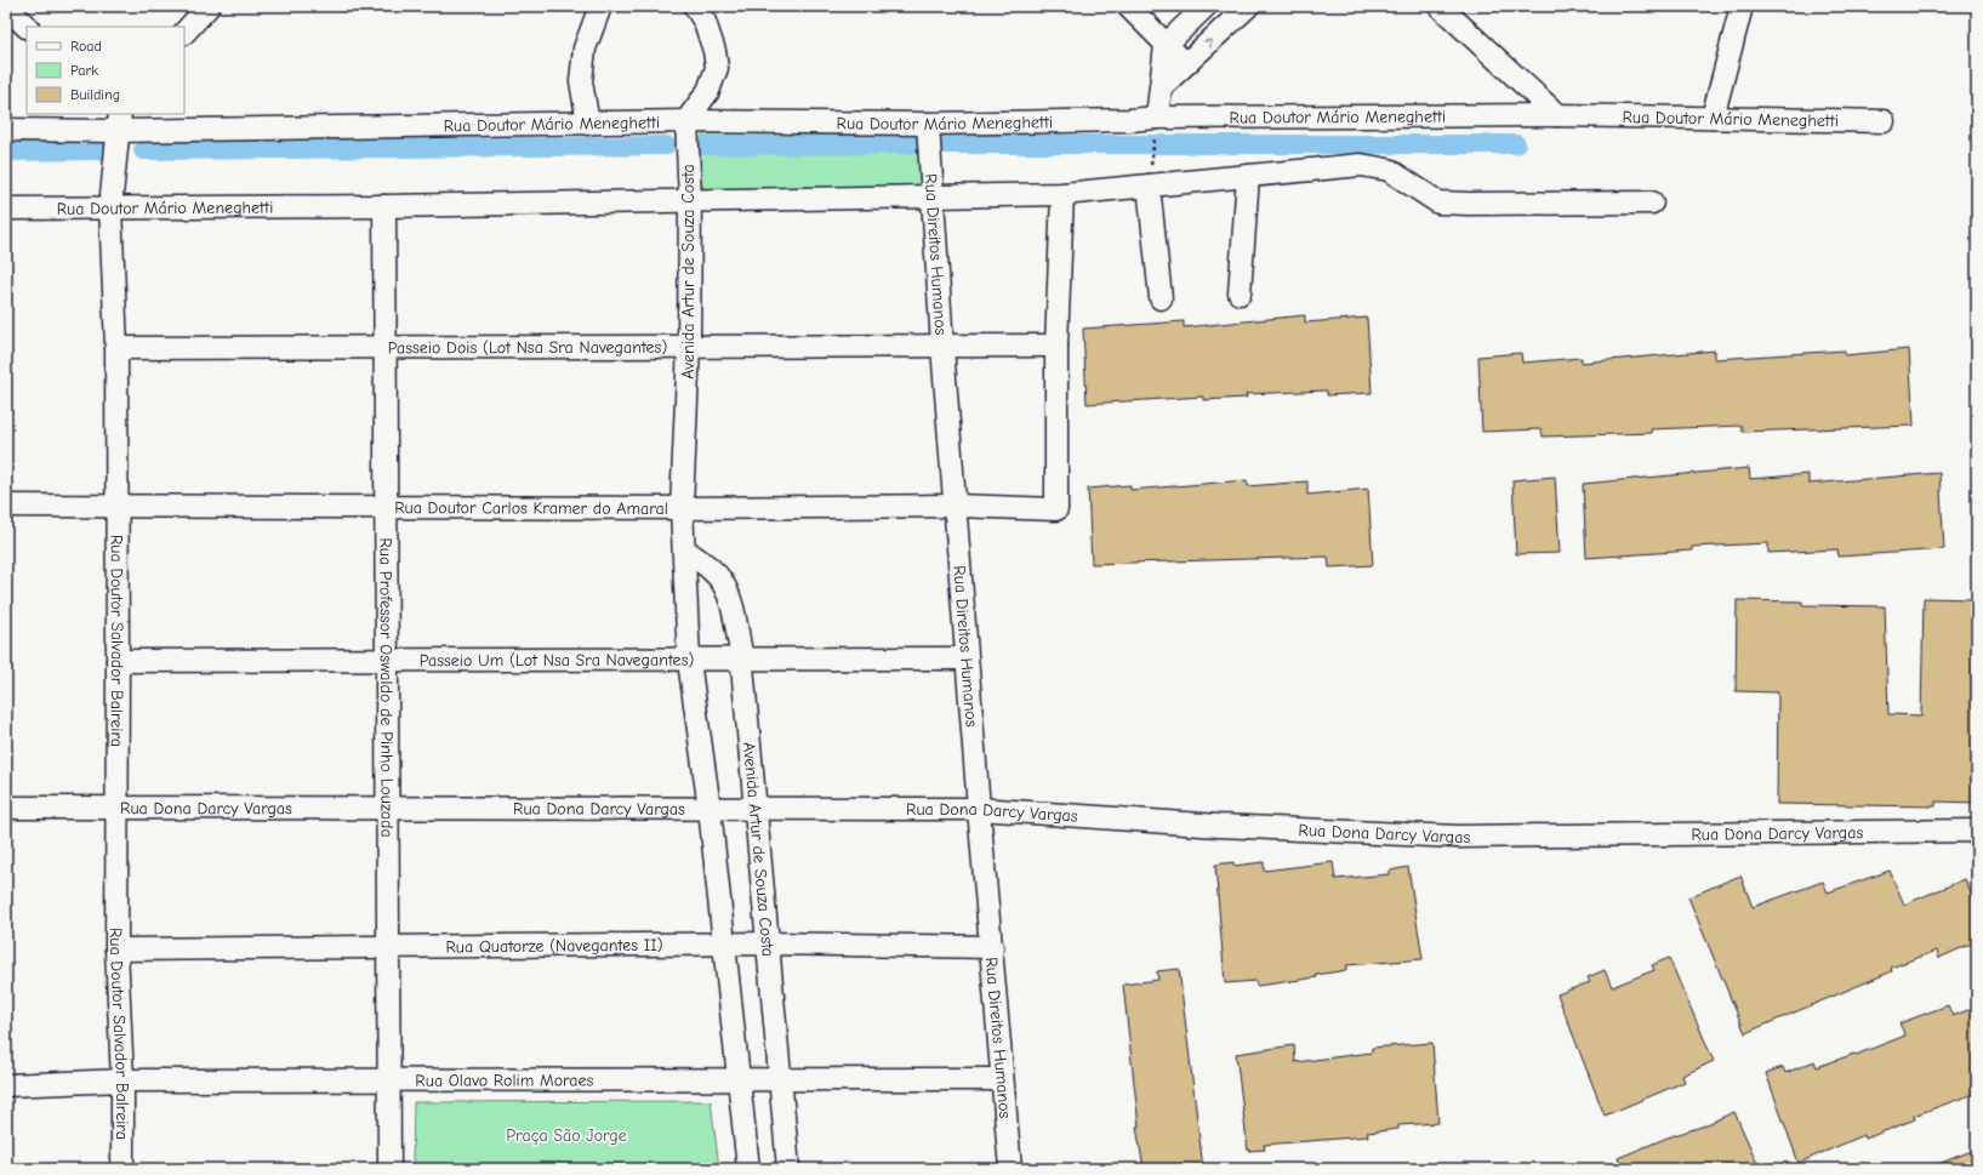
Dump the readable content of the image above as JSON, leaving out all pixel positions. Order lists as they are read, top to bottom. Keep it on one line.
{"streets":{"street":["Rua Doutor Mário Meneghetti","Rua Direitos Humanos","Avenida Artur de Souza Costa","Passeio Dois (Lot Nsa Sra Navegantes)","Rua Doutor Carlos Kramer do Amaral","Rua Doutor Salvador Balreira","Passeio Um (Lot Nsa Sra Navegantes)","Rua Professor Oswaldo de Pinho Louzada","Rua Dona Darcy Vargas","Rua Quatorze (Navegantes II)","Rua Olavo Rolim Moraes"]},"crossings":[["Rua Doutor Mário Meneghetti","Rua Direitos Humanos"],["Rua Doutor Mário Meneghetti","Avenida Artur de Souza Costa"],["Rua Doutor Mário Meneghetti","Rua Doutor Salvador Balreira"],["Rua Doutor Mário Meneghetti","Rua Professor Oswaldo de Pinho Louzada"],["Rua Direitos Humanos","Passeio Dois (Lot Nsa Sra Navegantes)"],["Rua Direitos Humanos","Rua Doutor Carlos Kramer do Amaral"],["Rua Direitos Humanos","Passeio Um (Lot Nsa Sra Navegantes)"],["Rua Direitos Humanos","Rua Dona Darcy Vargas"],["Rua Direitos Humanos","Rua Quatorze (Navegantes II)"],["Rua Direitos Humanos","Rua Olavo Rolim Moraes"],["Avenida Artur de Souza Costa","Passeio Dois (Lot Nsa Sra Navegantes)"],["Avenida Artur de Souza Costa","Rua Doutor Carlos Kramer do Amaral"],["Avenida Artur de Souza Costa","Passeio Um (Lot Nsa Sra Navegantes)"],["Avenida Artur de Souza Costa","Rua Dona Darcy Vargas"],["Avenida Artur de Souza Costa","Rua Quatorze (Navegantes II)"],["Avenida Artur de Souza Costa","Rua Olavo Rolim Moraes"],["Passeio Dois (Lot Nsa Sra Navegantes)","Rua Doutor Carlos Kramer do Amaral"],["Passeio Dois (Lot Nsa Sra Navegantes)","Rua Doutor Salvador Balreira"],["Passeio Dois (Lot Nsa Sra Navegantes)","Rua Professor Oswaldo de Pinho Louzada"],["Rua Doutor Carlos Kramer do Amaral","Rua Doutor Salvador Balreira"],["Rua Doutor Carlos Kramer do Amaral","Rua Professor Oswaldo de Pinho Louzada"],["Rua Doutor Salvador Balreira","Passeio Um (Lot Nsa Sra Navegantes)"],["Rua Doutor Salvador Balreira","Rua Dona Darcy Vargas"],["Rua Doutor Salvador Balreira","Rua Quatorze (Navegantes II)"],["Rua Doutor Salvador Balreira","Rua Olavo Rolim Moraes"],["Passeio Um (Lot Nsa Sra Navegantes)","Rua Professor Oswaldo de Pinho Louzada"],["Rua Professor Oswaldo de Pinho Louzada","Rua Dona Darcy Vargas"],["Rua Professor Oswaldo de Pinho Louzada","Rua Quatorze (Navegantes II)"],["Rua Professor Oswaldo de Pinho Louzada","Rua Olavo Rolim Moraes"]],"parks":["Praça São Jorge"],"legend":["Road","Park","Building"]}
